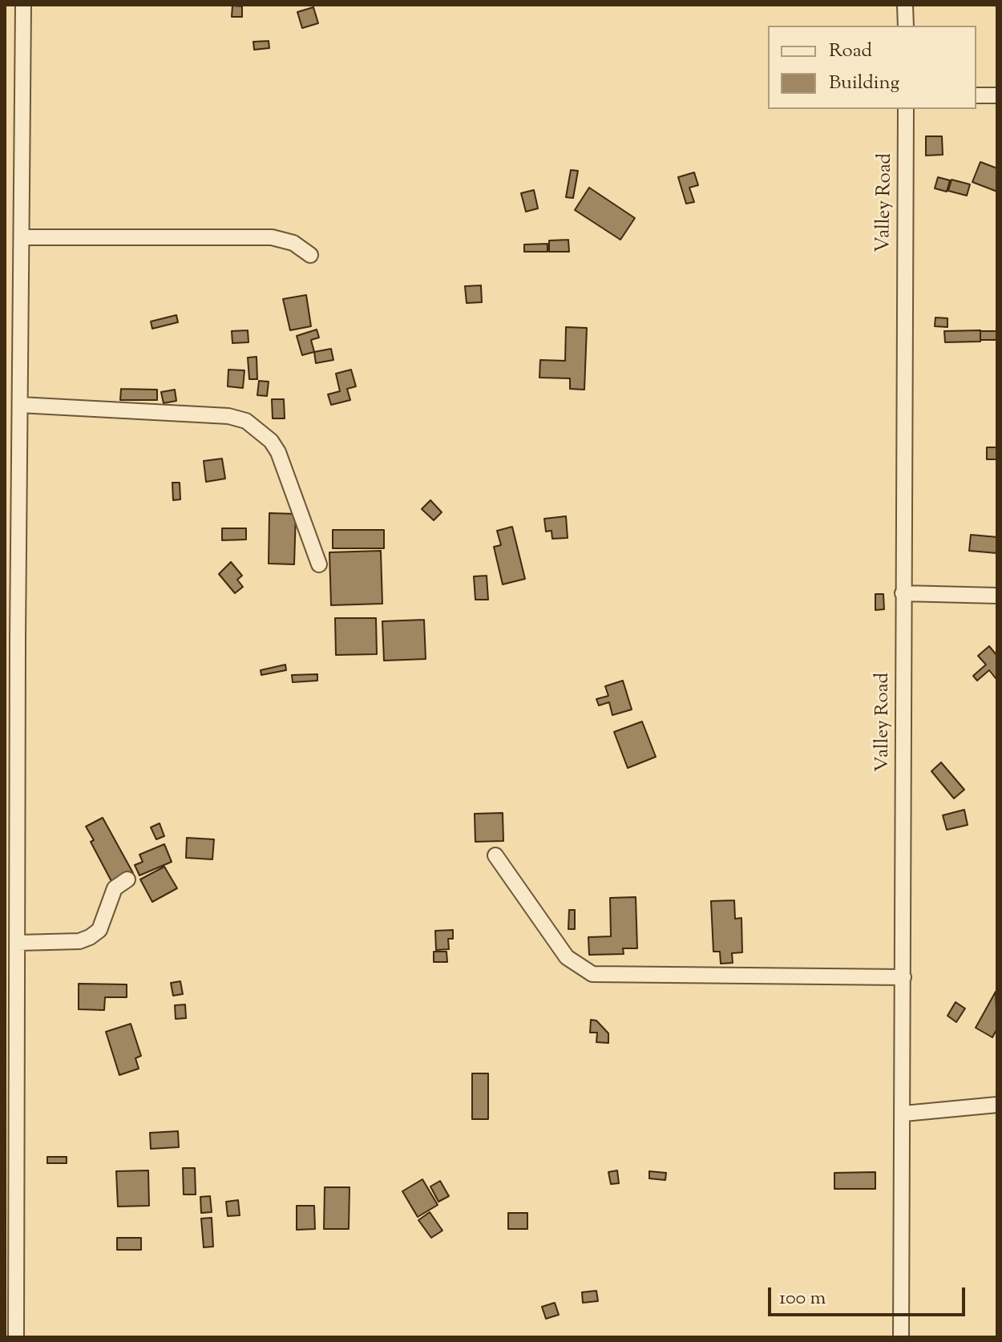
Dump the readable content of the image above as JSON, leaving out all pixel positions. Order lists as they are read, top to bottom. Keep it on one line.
{"streets":{"street":["Valley Road"]},"legend":["Road","Building"],"scale_bar":"100 m"}
